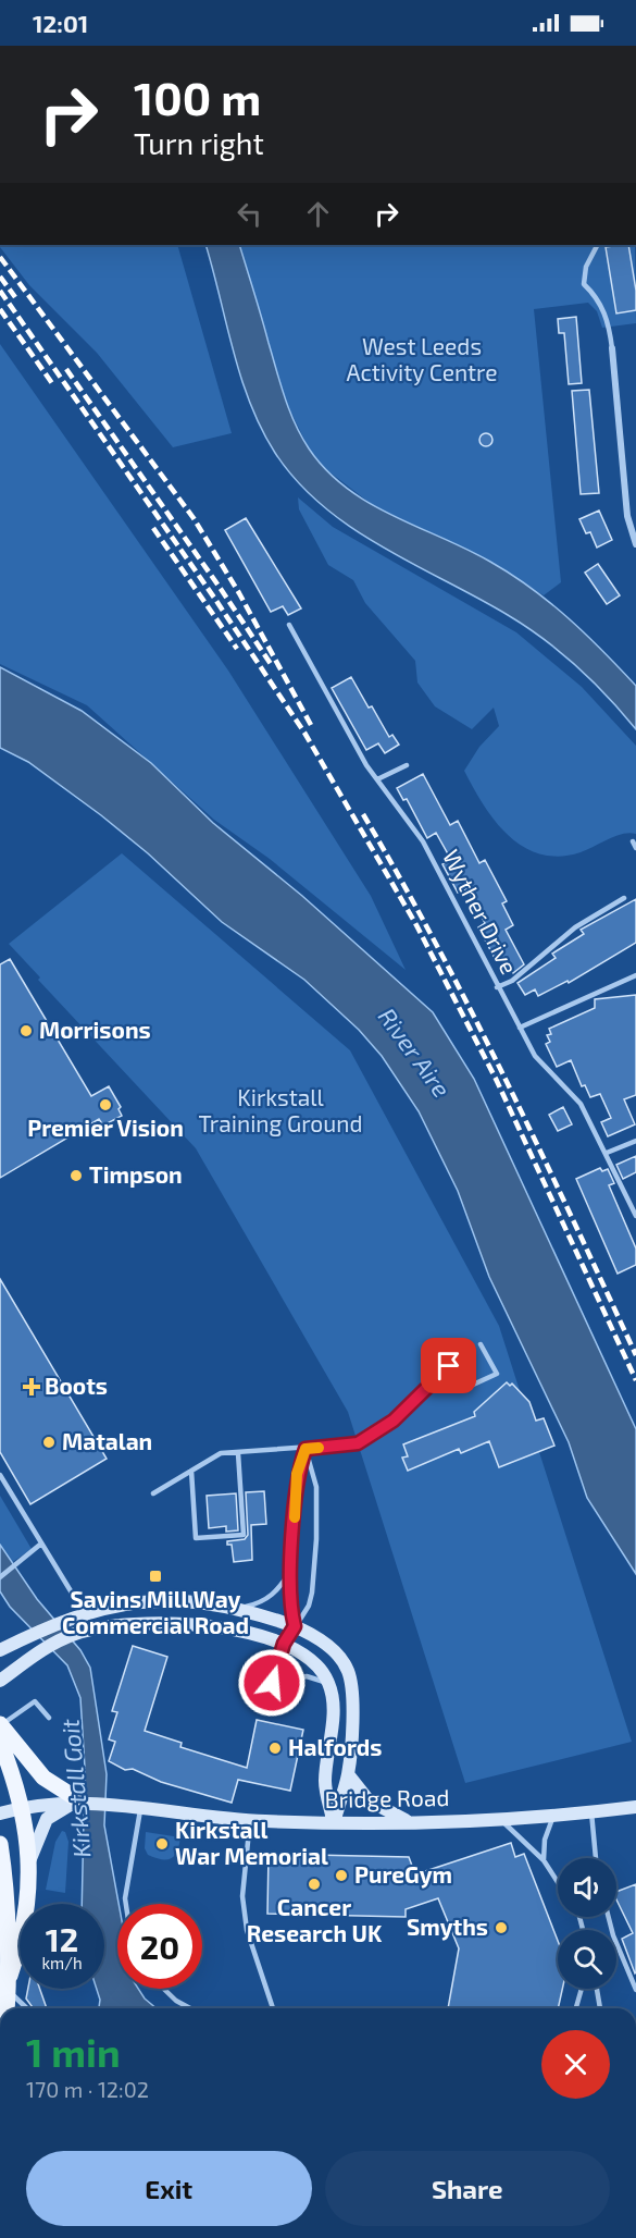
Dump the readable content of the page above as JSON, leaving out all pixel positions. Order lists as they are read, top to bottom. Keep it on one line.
{"streets":{"street":["Bridge Road"],"lane":["Wyther Drive"]},"water":["River Aire","Kirkstall Goit"],"parks":["West Leeds Activity Centre","Kirkstall Training Ground"],"places":{"other":["Morrisons","Premier Vision","Timpson","Matalan","Halfords","Kirkstall War Memorial","PureGym","Cancer Research UK","Smyths"],"health":["Boots"],"transit":["Savins Mill Way Commercial Road"]},"page":{"status":"12:01","turn":["100 m","Turn right"],"speed":"12 km/h","limit":"20","heading":["1 min","170 m · 12:02"],"buttons":["Exit","Share"]}}
